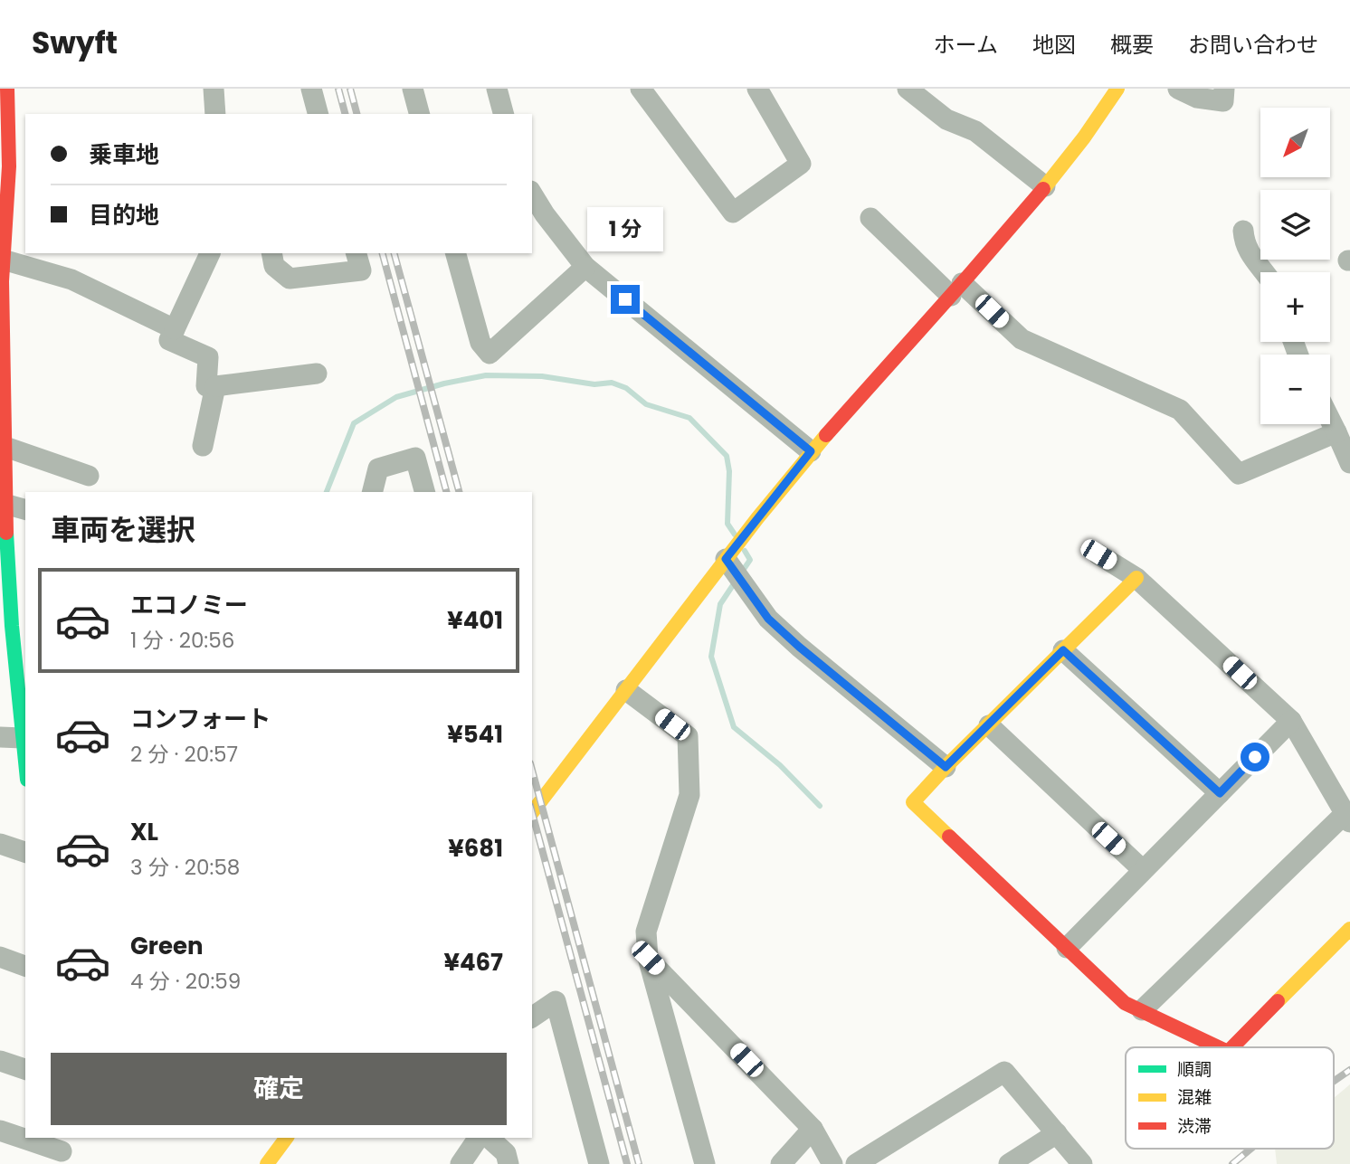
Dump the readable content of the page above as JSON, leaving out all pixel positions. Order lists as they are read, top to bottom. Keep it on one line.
{"legend":["順調","混雑","渋滞"],"north":"bottom left","page":{"header":"Swyft","nav":["ホーム","地図","概要","お問い合わせ"],"map_buttons":["+","−"],"banner":["乗車地","目的地"],"bubble":"1 分","heading":"車両を選択","list":[{"name":"エコノミー","note":"1 分 · 20:56","value":"¥401"},{"name":"コンフォート","note":"2 分 · 20:57","value":"¥541"},{"name":"XL","note":"3 分 · 20:58","value":"¥681"},{"name":"Green","note":"4 分 · 20:59","value":"¥467"}],"buttons":"確定"}}
